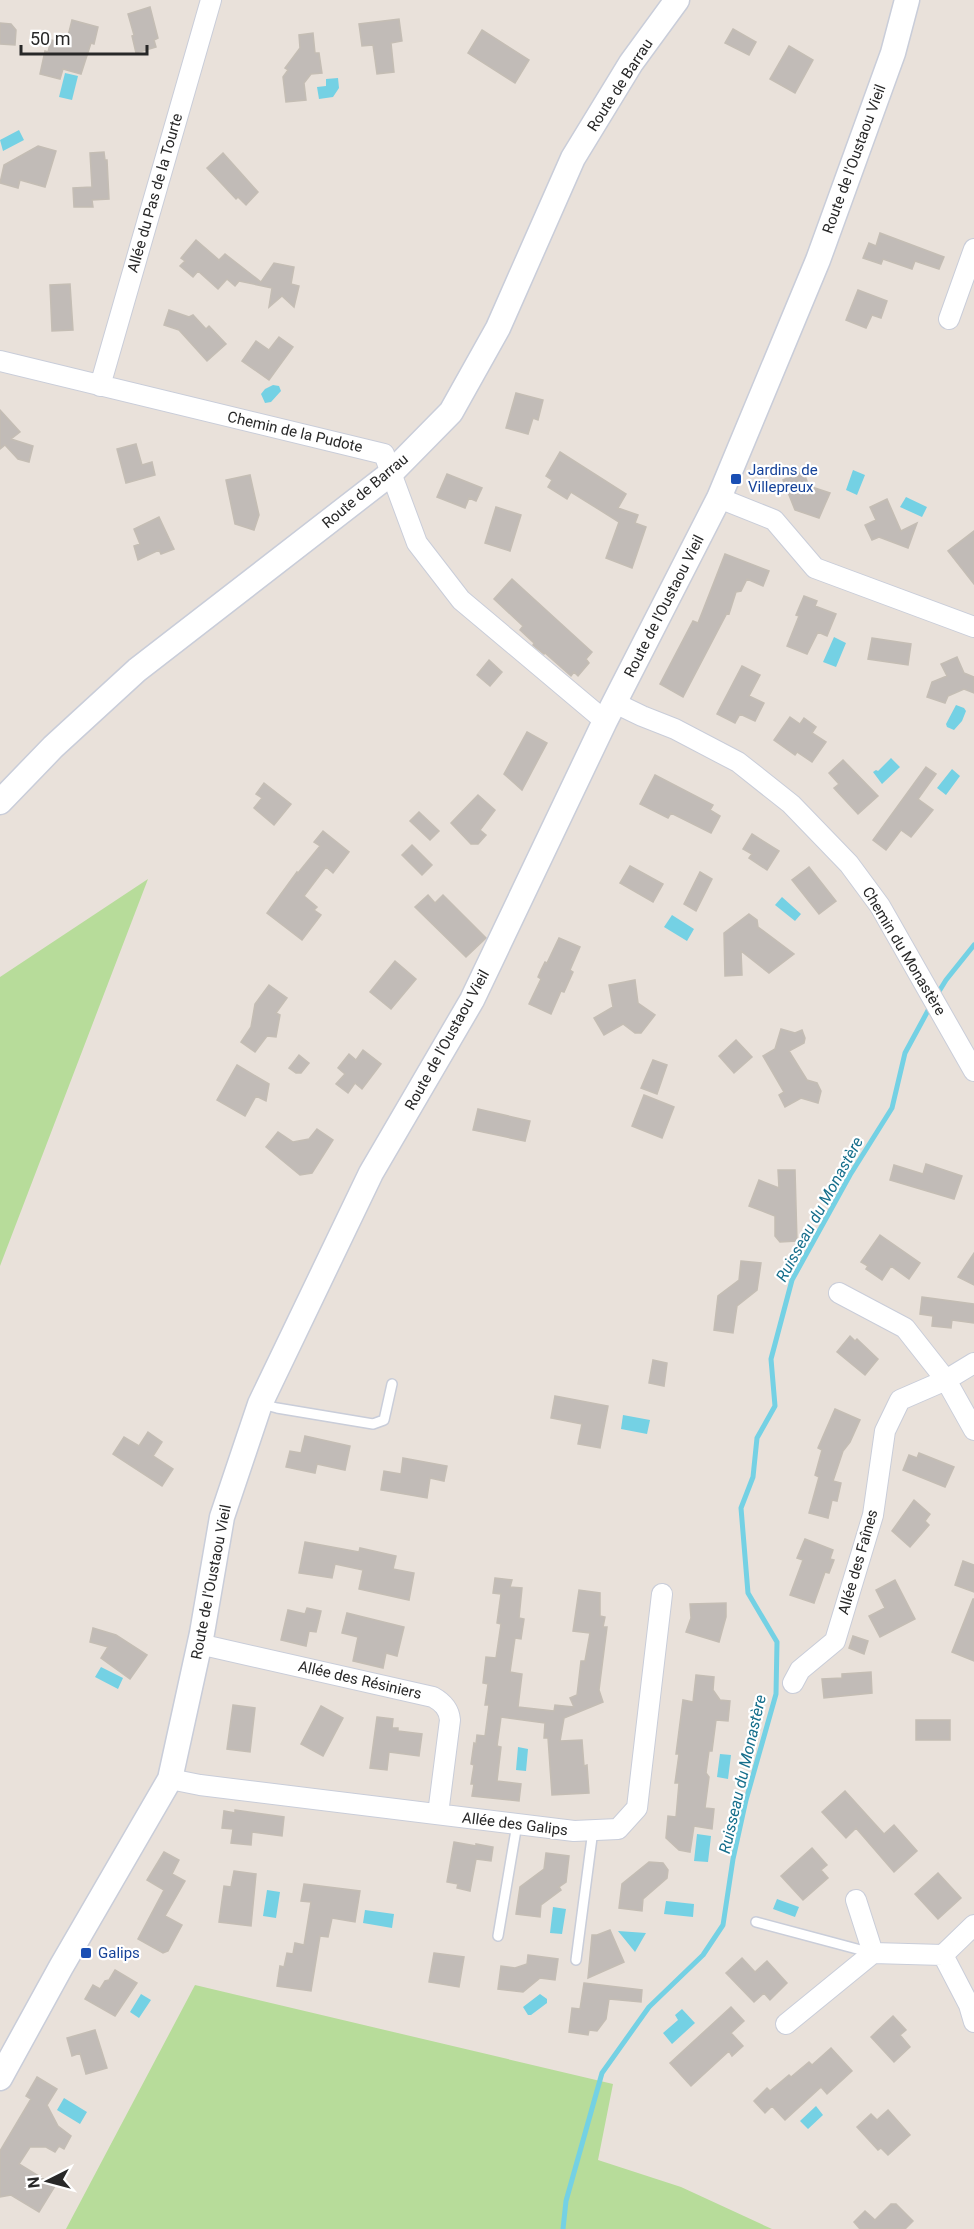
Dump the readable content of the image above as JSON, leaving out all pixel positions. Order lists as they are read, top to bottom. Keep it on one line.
{"streets":{"street":["Route de Barrau","Route de l'Oustaou Vieil","Allée du Pas de la Tourte","Chemin de la Pudote","Chemin du Monastère","Allée des Faînes","Allée des Résiniers","Allée des Galips"]},"crossings":[["Route de Barrau","Chemin de la Pudote"],["Route de l'Oustaou Vieil","Chemin de la Pudote"],["Route de l'Oustaou Vieil","Chemin du Monastère"],["Route de l'Oustaou Vieil","Allée des Résiniers"],["Route de l'Oustaou Vieil","Allée des Galips"],["Allée du Pas de la Tourte","Chemin de la Pudote"],["Chemin de la Pudote","Chemin du Monastère"],["Allée des Résiniers","Allée des Galips"]],"water":["Ruisseau du Monastère"],"places":{"transit":["Jardins de Villepreux","Galips"]},"scale_bar":"50 m","north":"left"}
